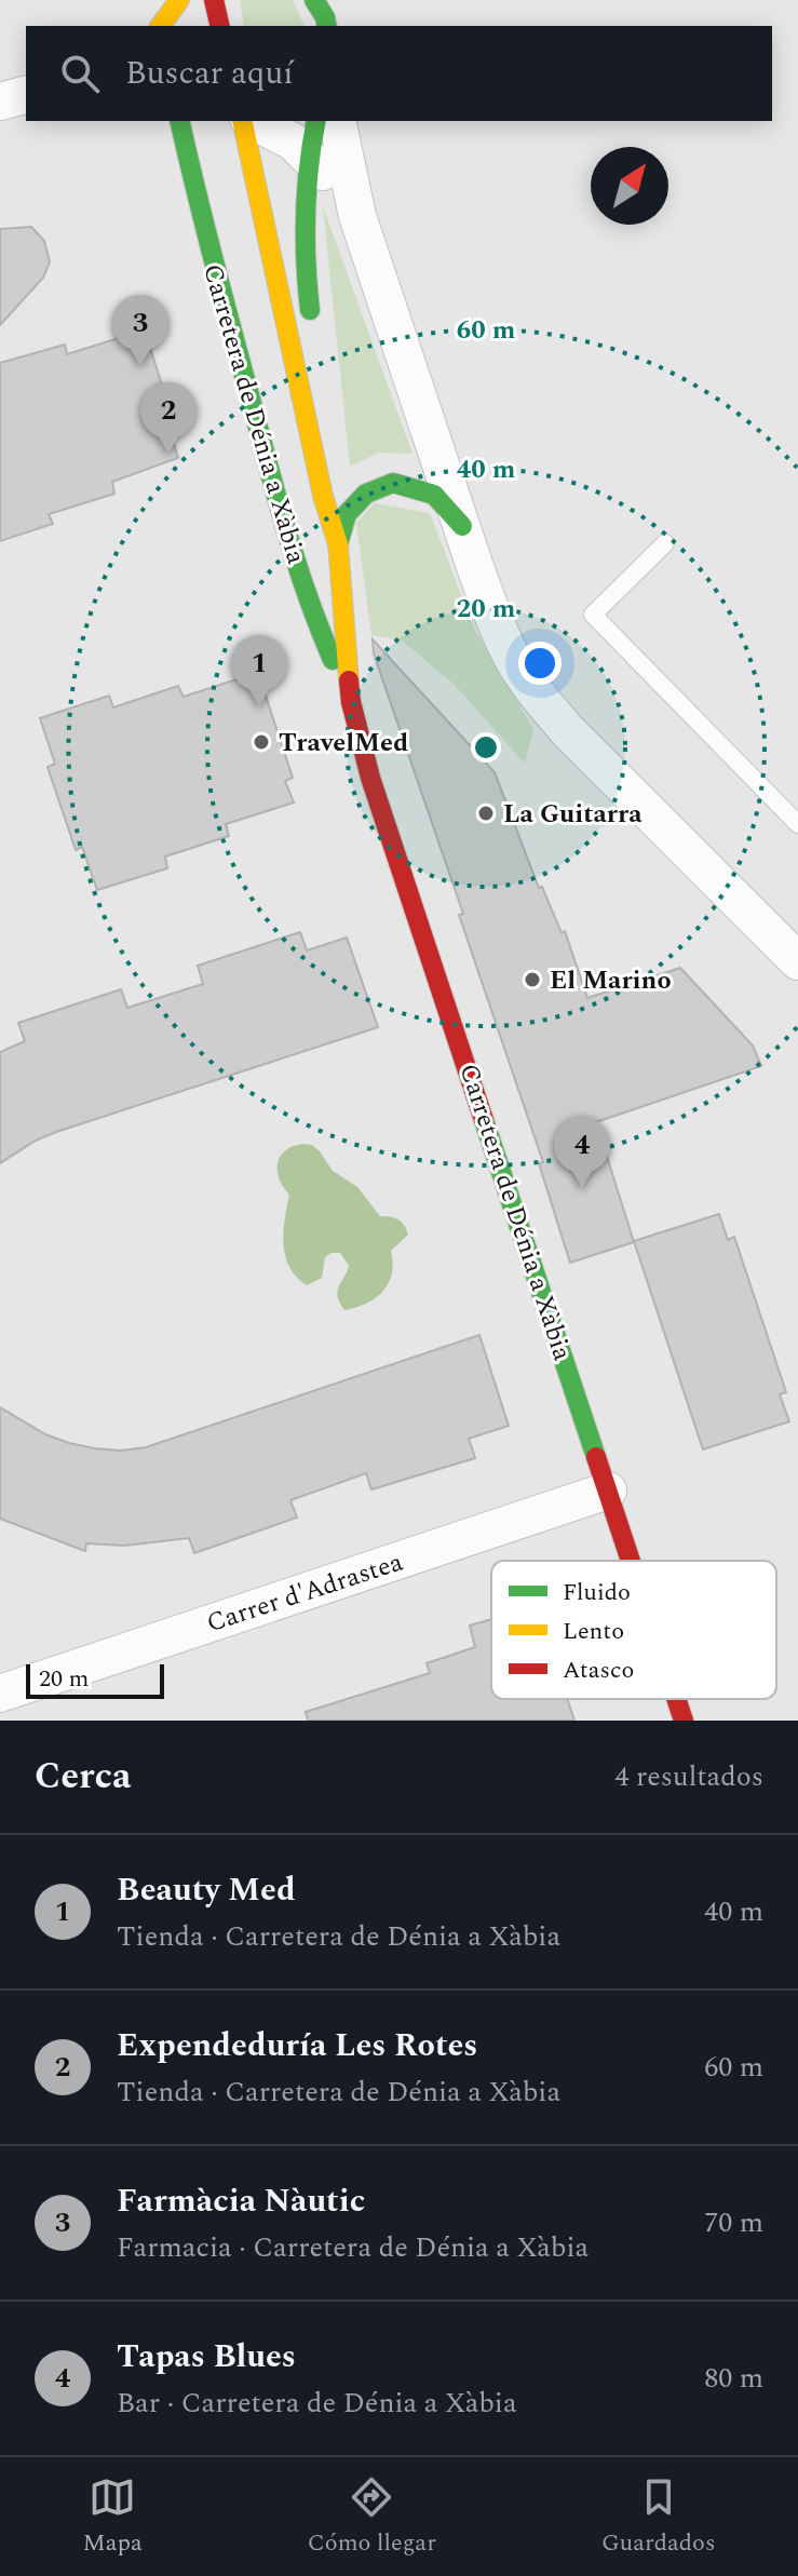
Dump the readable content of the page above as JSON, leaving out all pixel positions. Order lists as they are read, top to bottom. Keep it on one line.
{"streets":{"street":["Carretera de Dénia a Xàbia","Carrer d'Adrastea"]},"crossings":[["Carretera de Dénia a Xàbia","Carrer d'Adrastea"]],"places":["TravelMed","La Guitarra","El Marino"],"legend":["Fluido","Lento","Atasco"],"scale_bar":"20 m","north":"top right","page":{"search":"Buscar aquí","pins":["3","2","1","4"],"scale":"20 m","heading":["Cerca","4 resultados"],"list":[{"mark":"1","name":"Beauty Med","note":"Tienda · Carretera de Dénia a Xàbia","value":"40 m"},{"mark":"2","name":"Expendeduría Les Rotes","note":"Tienda · Carretera de Dénia a Xàbia","value":"60 m"},{"mark":"3","name":"Farmàcia Nàutic","note":"Farmacia · Carretera de Dénia a Xàbia","value":"70 m"},{"mark":"4","name":"Tapas Blues","note":"Bar · Carretera de Dénia a Xàbia","value":"80 m"}],"nav":["Mapa","Cómo llegar","Guardados"]},"rings":["60 m","40 m","20 m"]}
